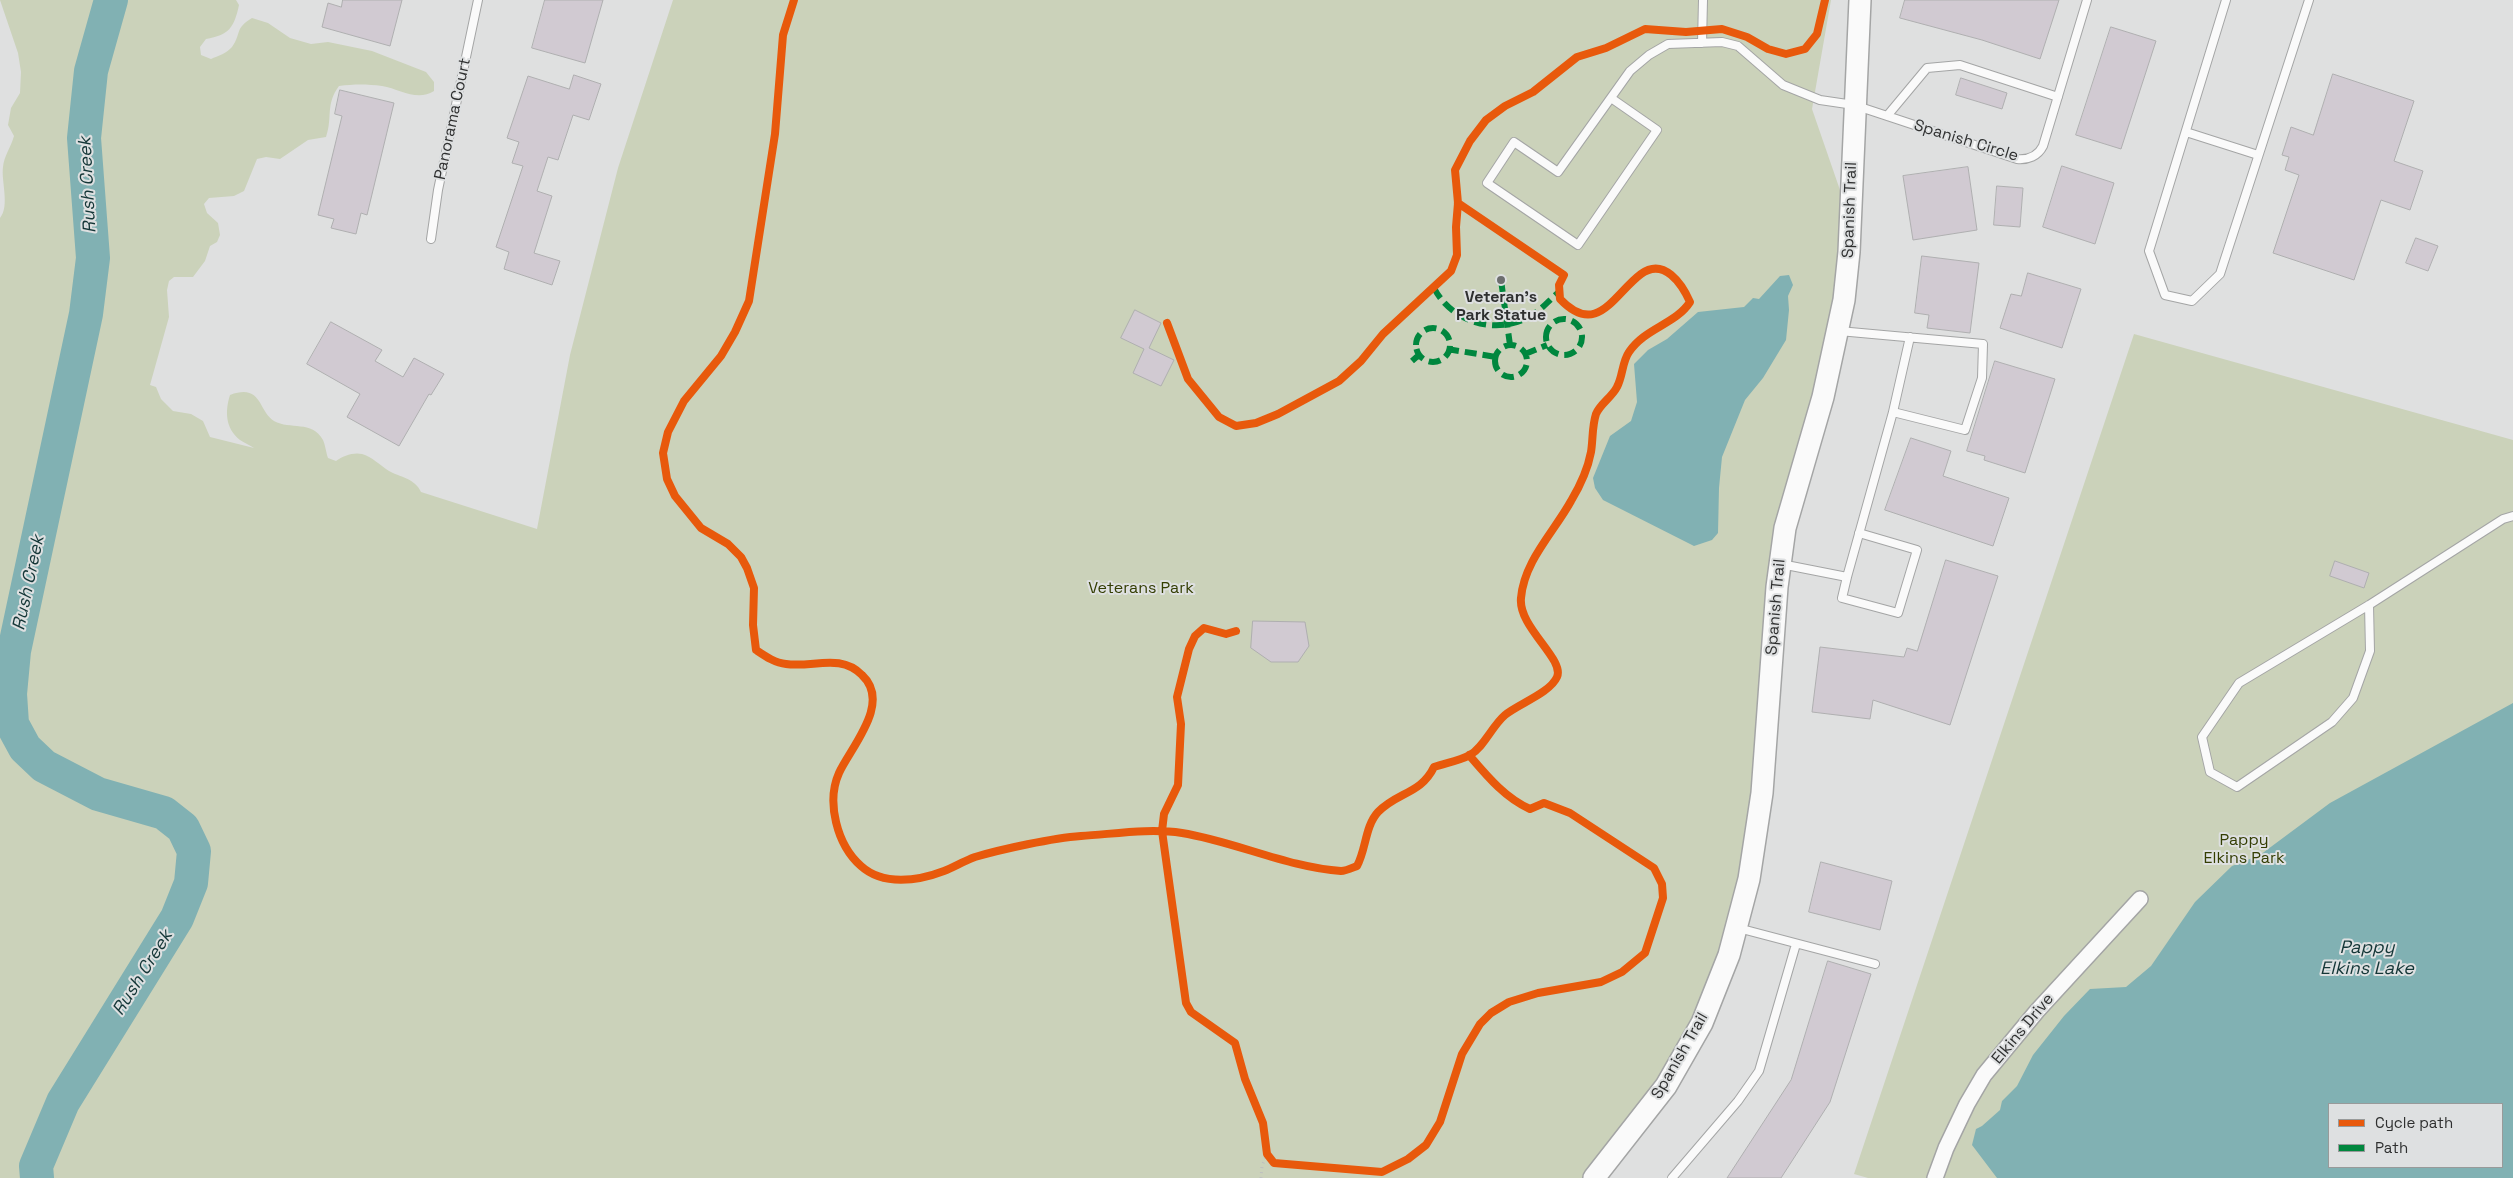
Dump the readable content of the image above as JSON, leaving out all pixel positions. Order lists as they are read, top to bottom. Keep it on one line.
{"streets":{"street":["Spanish Trail","Elkins Drive"],"lane":["Panorama Court","Spanish Circle"]},"crossings":[["Spanish Circle","Spanish Trail"]],"water":["Rush Creek","Pappy Elkins Lake"],"parks":["Veterans Park","Pappy Elkins Park"],"places":["Veteran's Park Statue"],"legend":["Cycle path","Path"]}
